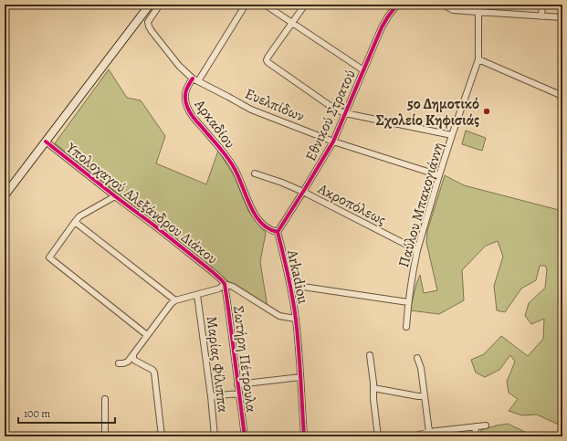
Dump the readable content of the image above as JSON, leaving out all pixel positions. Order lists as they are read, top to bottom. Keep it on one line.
{"streets":{"street":["Ευελπίδων","Εθνικού Στρατού","Αρκαδίου","Υπολοχαγού Αλεξάνδρου Διάκου","Ακροπόλεως","Παύλου Μπακογιάννη","Arkadiou","Σωτήρη Πέτρουλα","Μαρίας Φίλιππα"]},"crossings":[["Ευελπίδων","Εθνικού Στρατού"],["Ευελπίδων","Αρκαδίου"],["Ευελπίδων","Παύλου Μπακογιάννη"],["Εθνικού Στρατού","Αρκαδίου"],["Εθνικού Στρατού","Ακροπόλεως"],["Εθνικού Στρατού","Arkadiou"],["Αρκαδίου","Arkadiou"],["Υπολοχαγού Αλεξάνδρου Διάκου","Σωτήρη Πέτρουλα"],["Ακροπόλεως","Παύλου Μπακογιάννη"]],"places":["5ο Δημοτικό Σχολείο Κηφισιάς"],"scale_bar":"100 m"}
